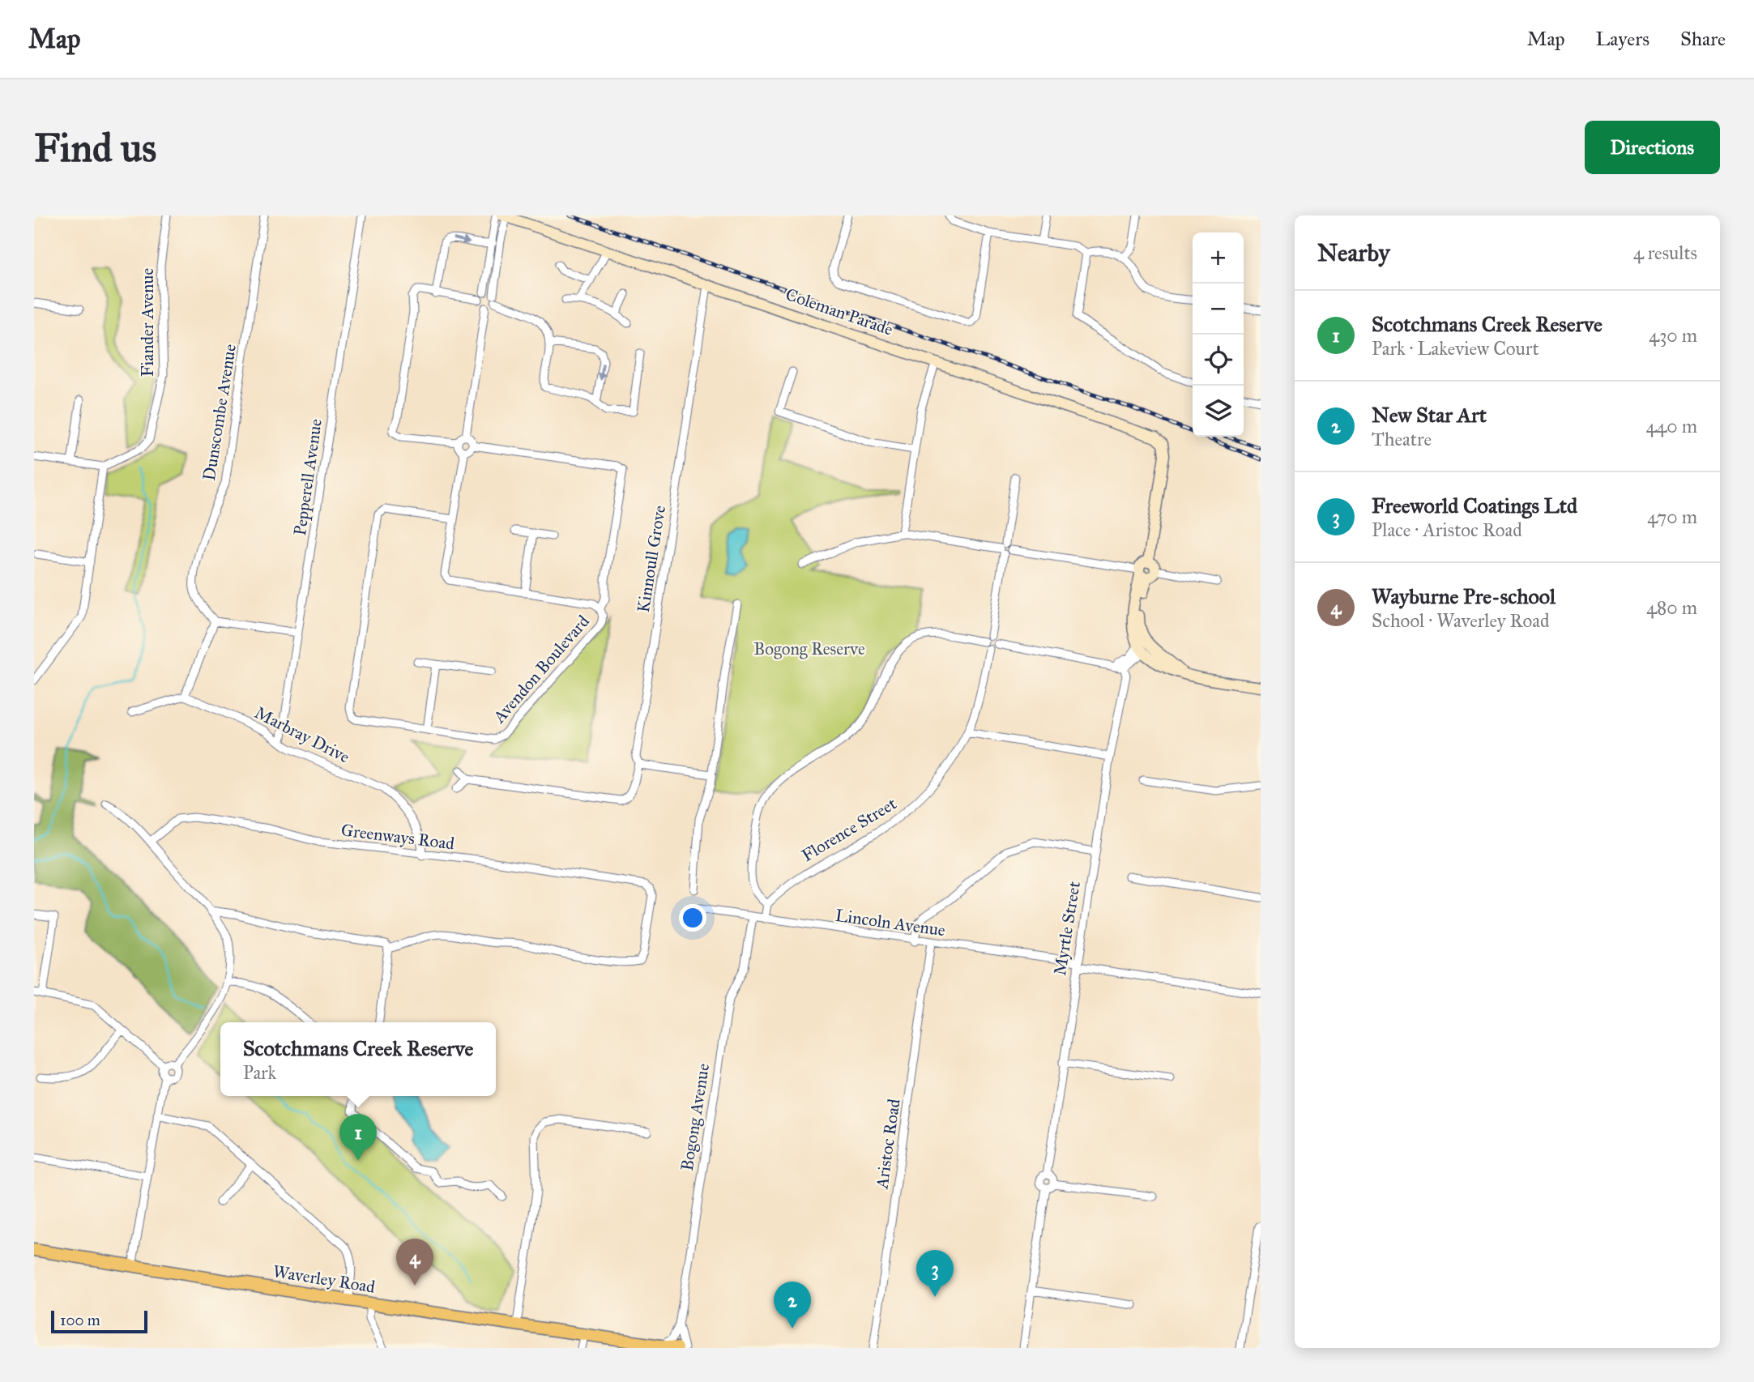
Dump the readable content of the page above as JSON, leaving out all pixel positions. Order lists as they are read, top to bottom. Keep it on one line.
{"streets":{"main road":["Waverley Road"],"street":["Coleman Parade","Fiander Avenue","Dunscombe Avenue","Pepperell Avenue","Kinnoull Grove","Avendon Boulevard","Marbray Drive","Florence Street","Greenways Road","Lincoln Avenue","Myrtle Street","Bogong Avenue","Aristoc Road"]},"crossings":[["Coleman Parade","Kinnoull Grove"],["Pepperell Avenue","Marbray Drive"],["Marbray Drive","Greenways Road"],["Lincoln Avenue","Myrtle Street"],["Lincoln Avenue","Bogong Avenue"],["Lincoln Avenue","Aristoc Road"]],"parks":["Bogong Reserve"],"scale_bar":"100 m","page":{"header":"Map","nav":["Map","Layers","Share"],"buttons":"Directions","title":"Find us","heading":["Nearby","4 results"],"map_buttons":["+","−"],"list":[{"mark":"1","name":"Scotchmans Creek Reserve","note":"Park · Lakeview Court","value":"430 m"},{"mark":"2","name":"New Star Art","note":"Theatre","value":"440 m"},{"mark":"3","name":"Freeworld Coatings Ltd","note":"Place · Aristoc Road","value":"470 m"},{"mark":"4","name":"Wayburne Pre-school","note":"School · Waverley Road","value":"480 m"}],"popup":["Scotchmans Creek Reserve","Park"],"pins":["1","4","3","2"],"scale":"100 m"}}
